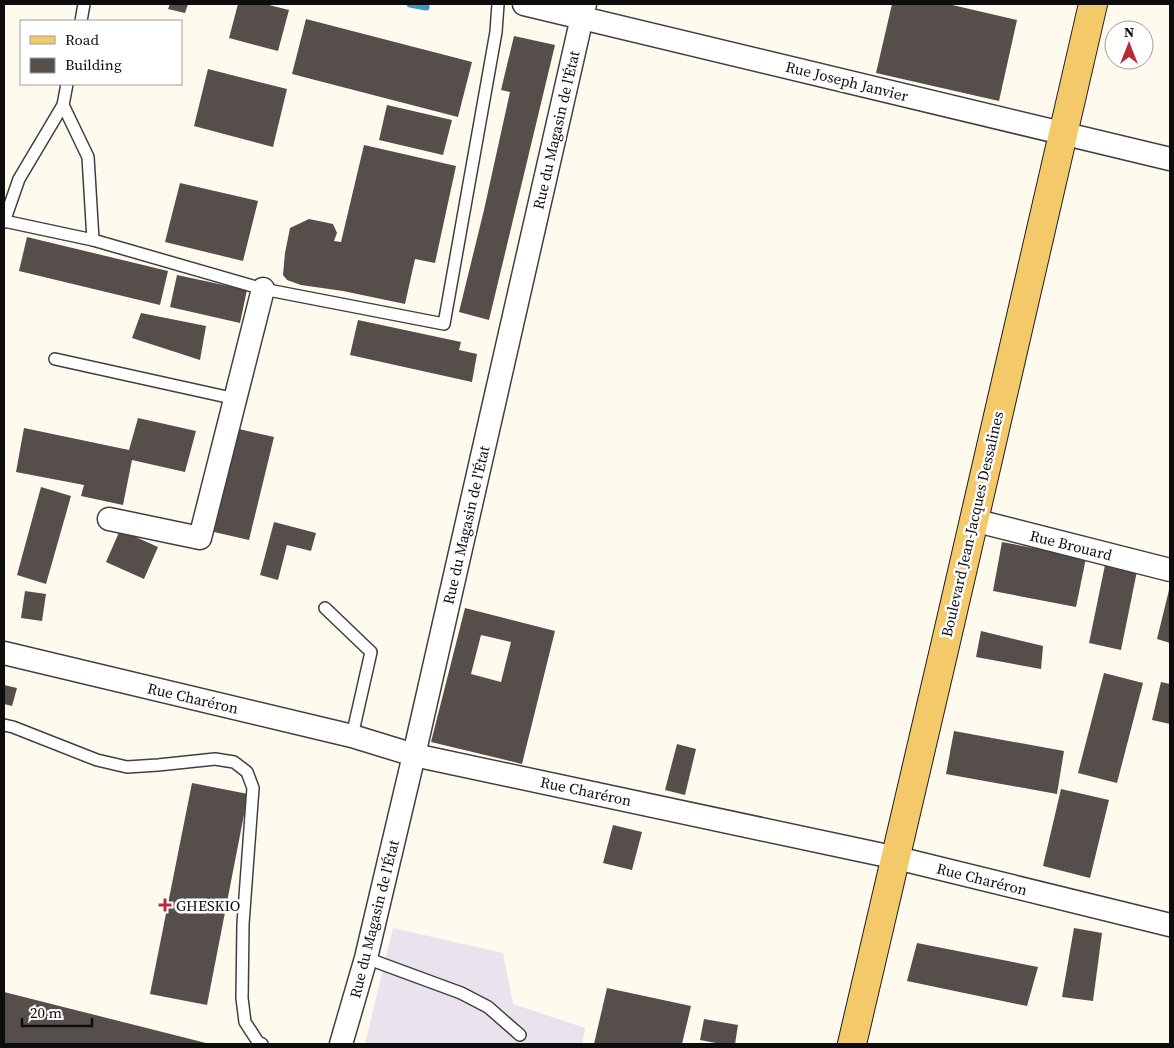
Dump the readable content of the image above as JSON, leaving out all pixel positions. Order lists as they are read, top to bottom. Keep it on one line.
{"streets":{"main road":["Boulevard Jean-Jacques Dessalines"],"street":["Rue Joseph Janvier","Rue du Magasin de l'État","Rue Brouard","Rue Charéron"]},"crossings":[["Rue Joseph Janvier","Rue du Magasin de l'État"],["Rue Joseph Janvier","Boulevard Jean-Jacques Dessalines"],["Rue du Magasin de l'État","Rue Charéron"],["Boulevard Jean-Jacques Dessalines","Rue Brouard"],["Boulevard Jean-Jacques Dessalines","Rue Charéron"]],"places":{"health":["GHESKIO"]},"legend":["Road","Building"],"scale_bar":"20 m","north":"top"}
